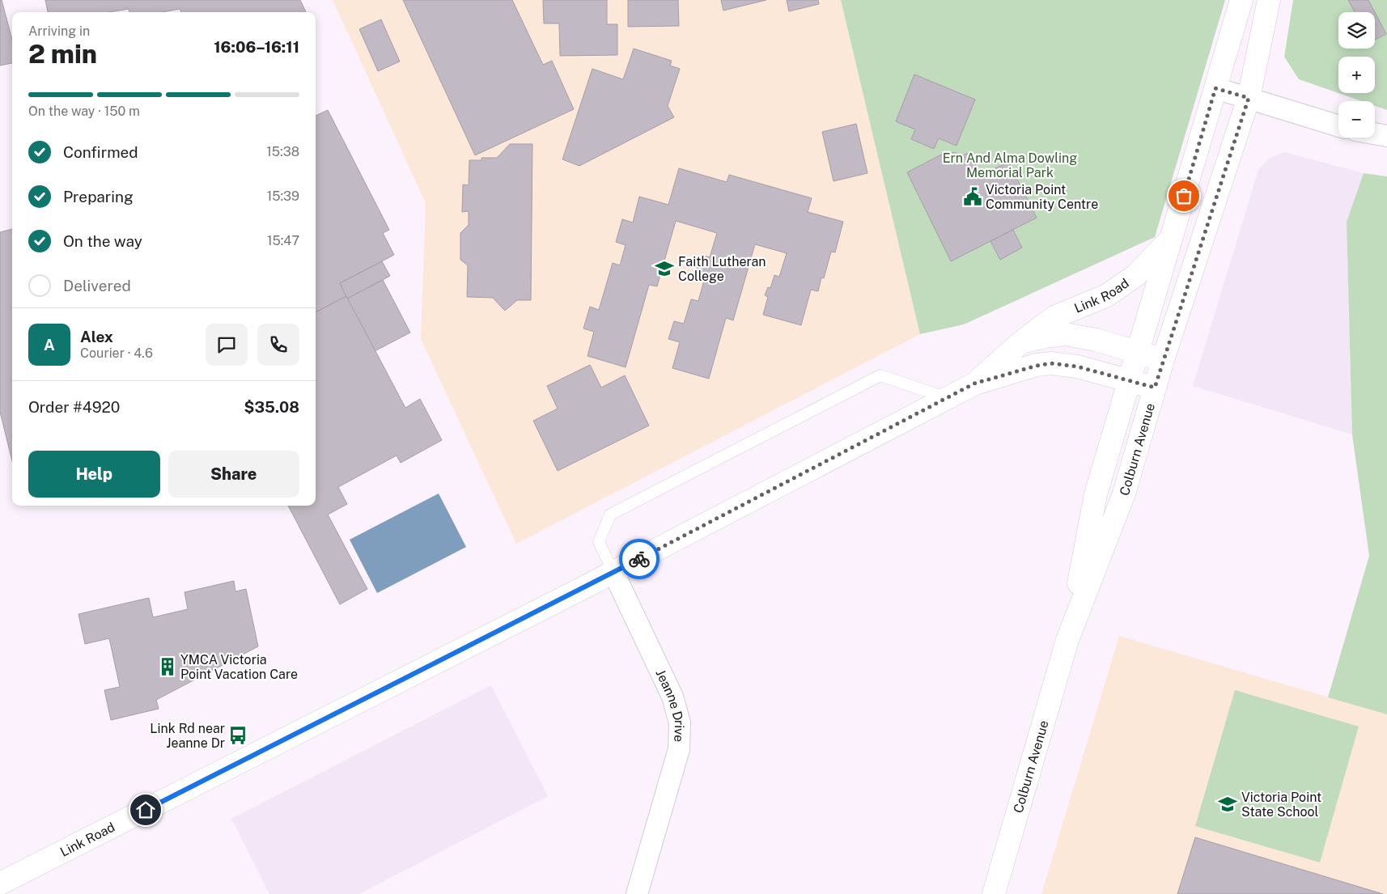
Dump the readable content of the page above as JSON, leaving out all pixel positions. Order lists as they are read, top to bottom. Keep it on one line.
{"streets":{"street":["Link Road","Colburn Avenue","Jeanne Drive"]},"crossings":[["Link Road","Colburn Avenue"],["Link Road","Jeanne Drive"]],"parks":["Ern And Alma Dowling Memorial Park"],"places":{"public building":["Victoria Point Community Centre"],"school or university":["Faith Lutheran College","Victoria Point State School"],"building":["YMCA Victoria Point Vacation Care"],"bus stop":["Link Rd near Jeanne Dr"]},"page":{"map_buttons":["+","−"],"heading":["2 min","Arriving in","16:06–16:11"],"panel":["Alex","Courier · 4.6","Order #4920","$35.08"],"bar":"On the way · 150 m","list":[["Confirmed","15:38"],["Preparing","15:39"],["On the way","15:47"],"Delivered"],"round":"A","buttons":["Help","Share"]}}
